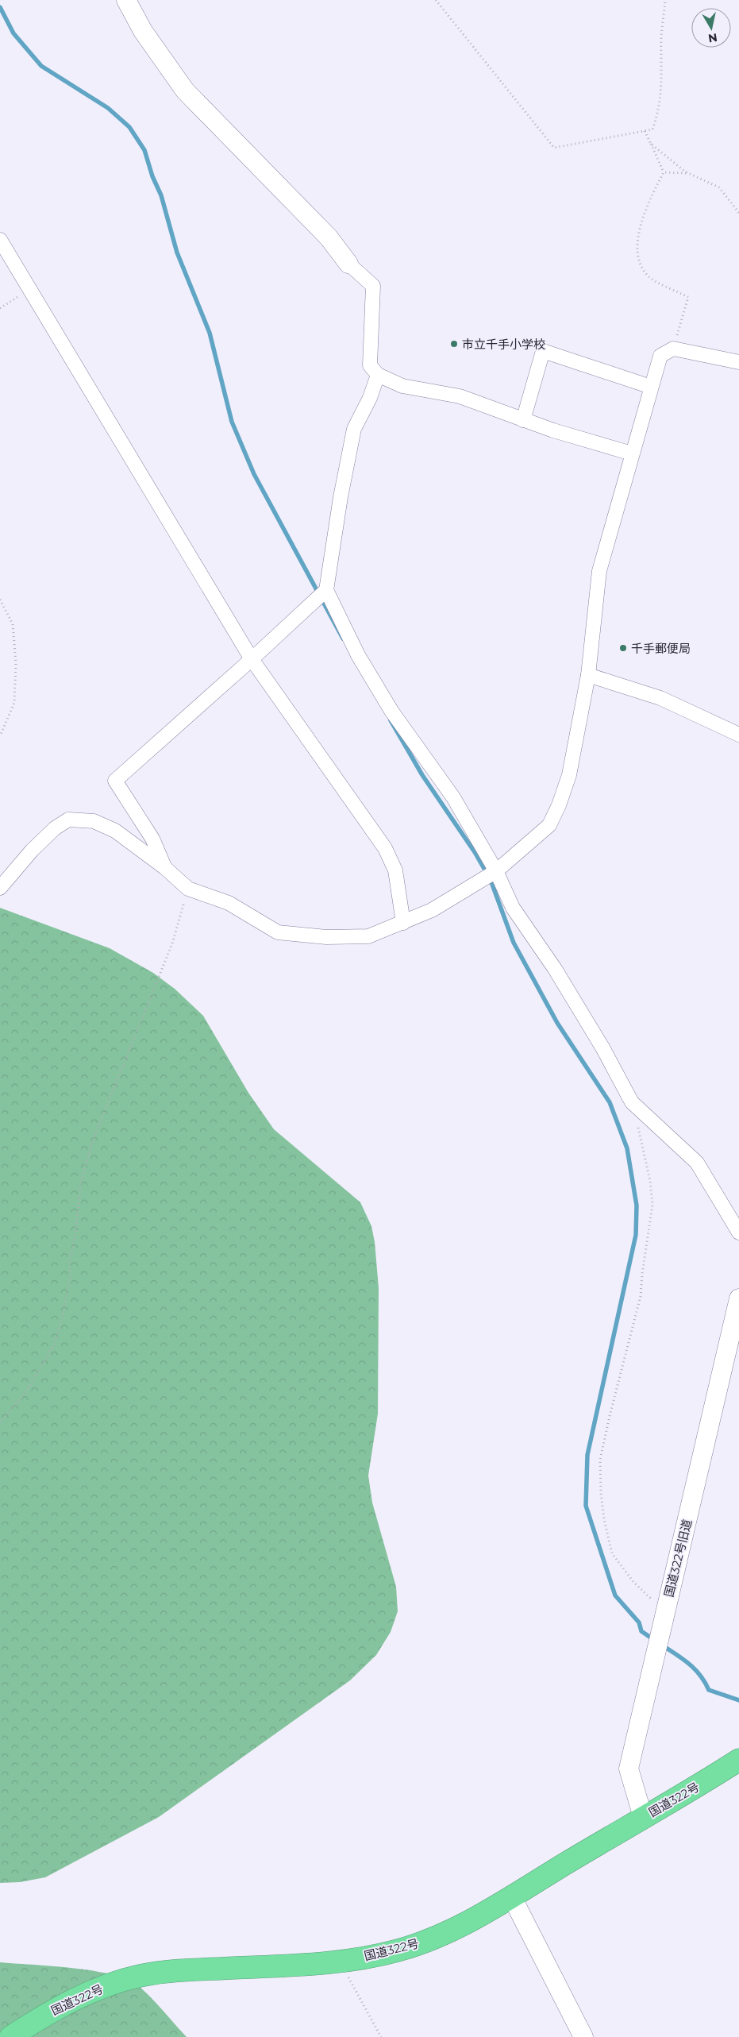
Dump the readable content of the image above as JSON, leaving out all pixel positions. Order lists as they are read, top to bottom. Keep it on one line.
{"streets":{"highway":["国道322号"],"street":["国道322号旧道"]},"crossings":[["国道322号旧道","国道322号"]],"places":["市立千手小学校","千手郵便局"],"north":"bottom"}
